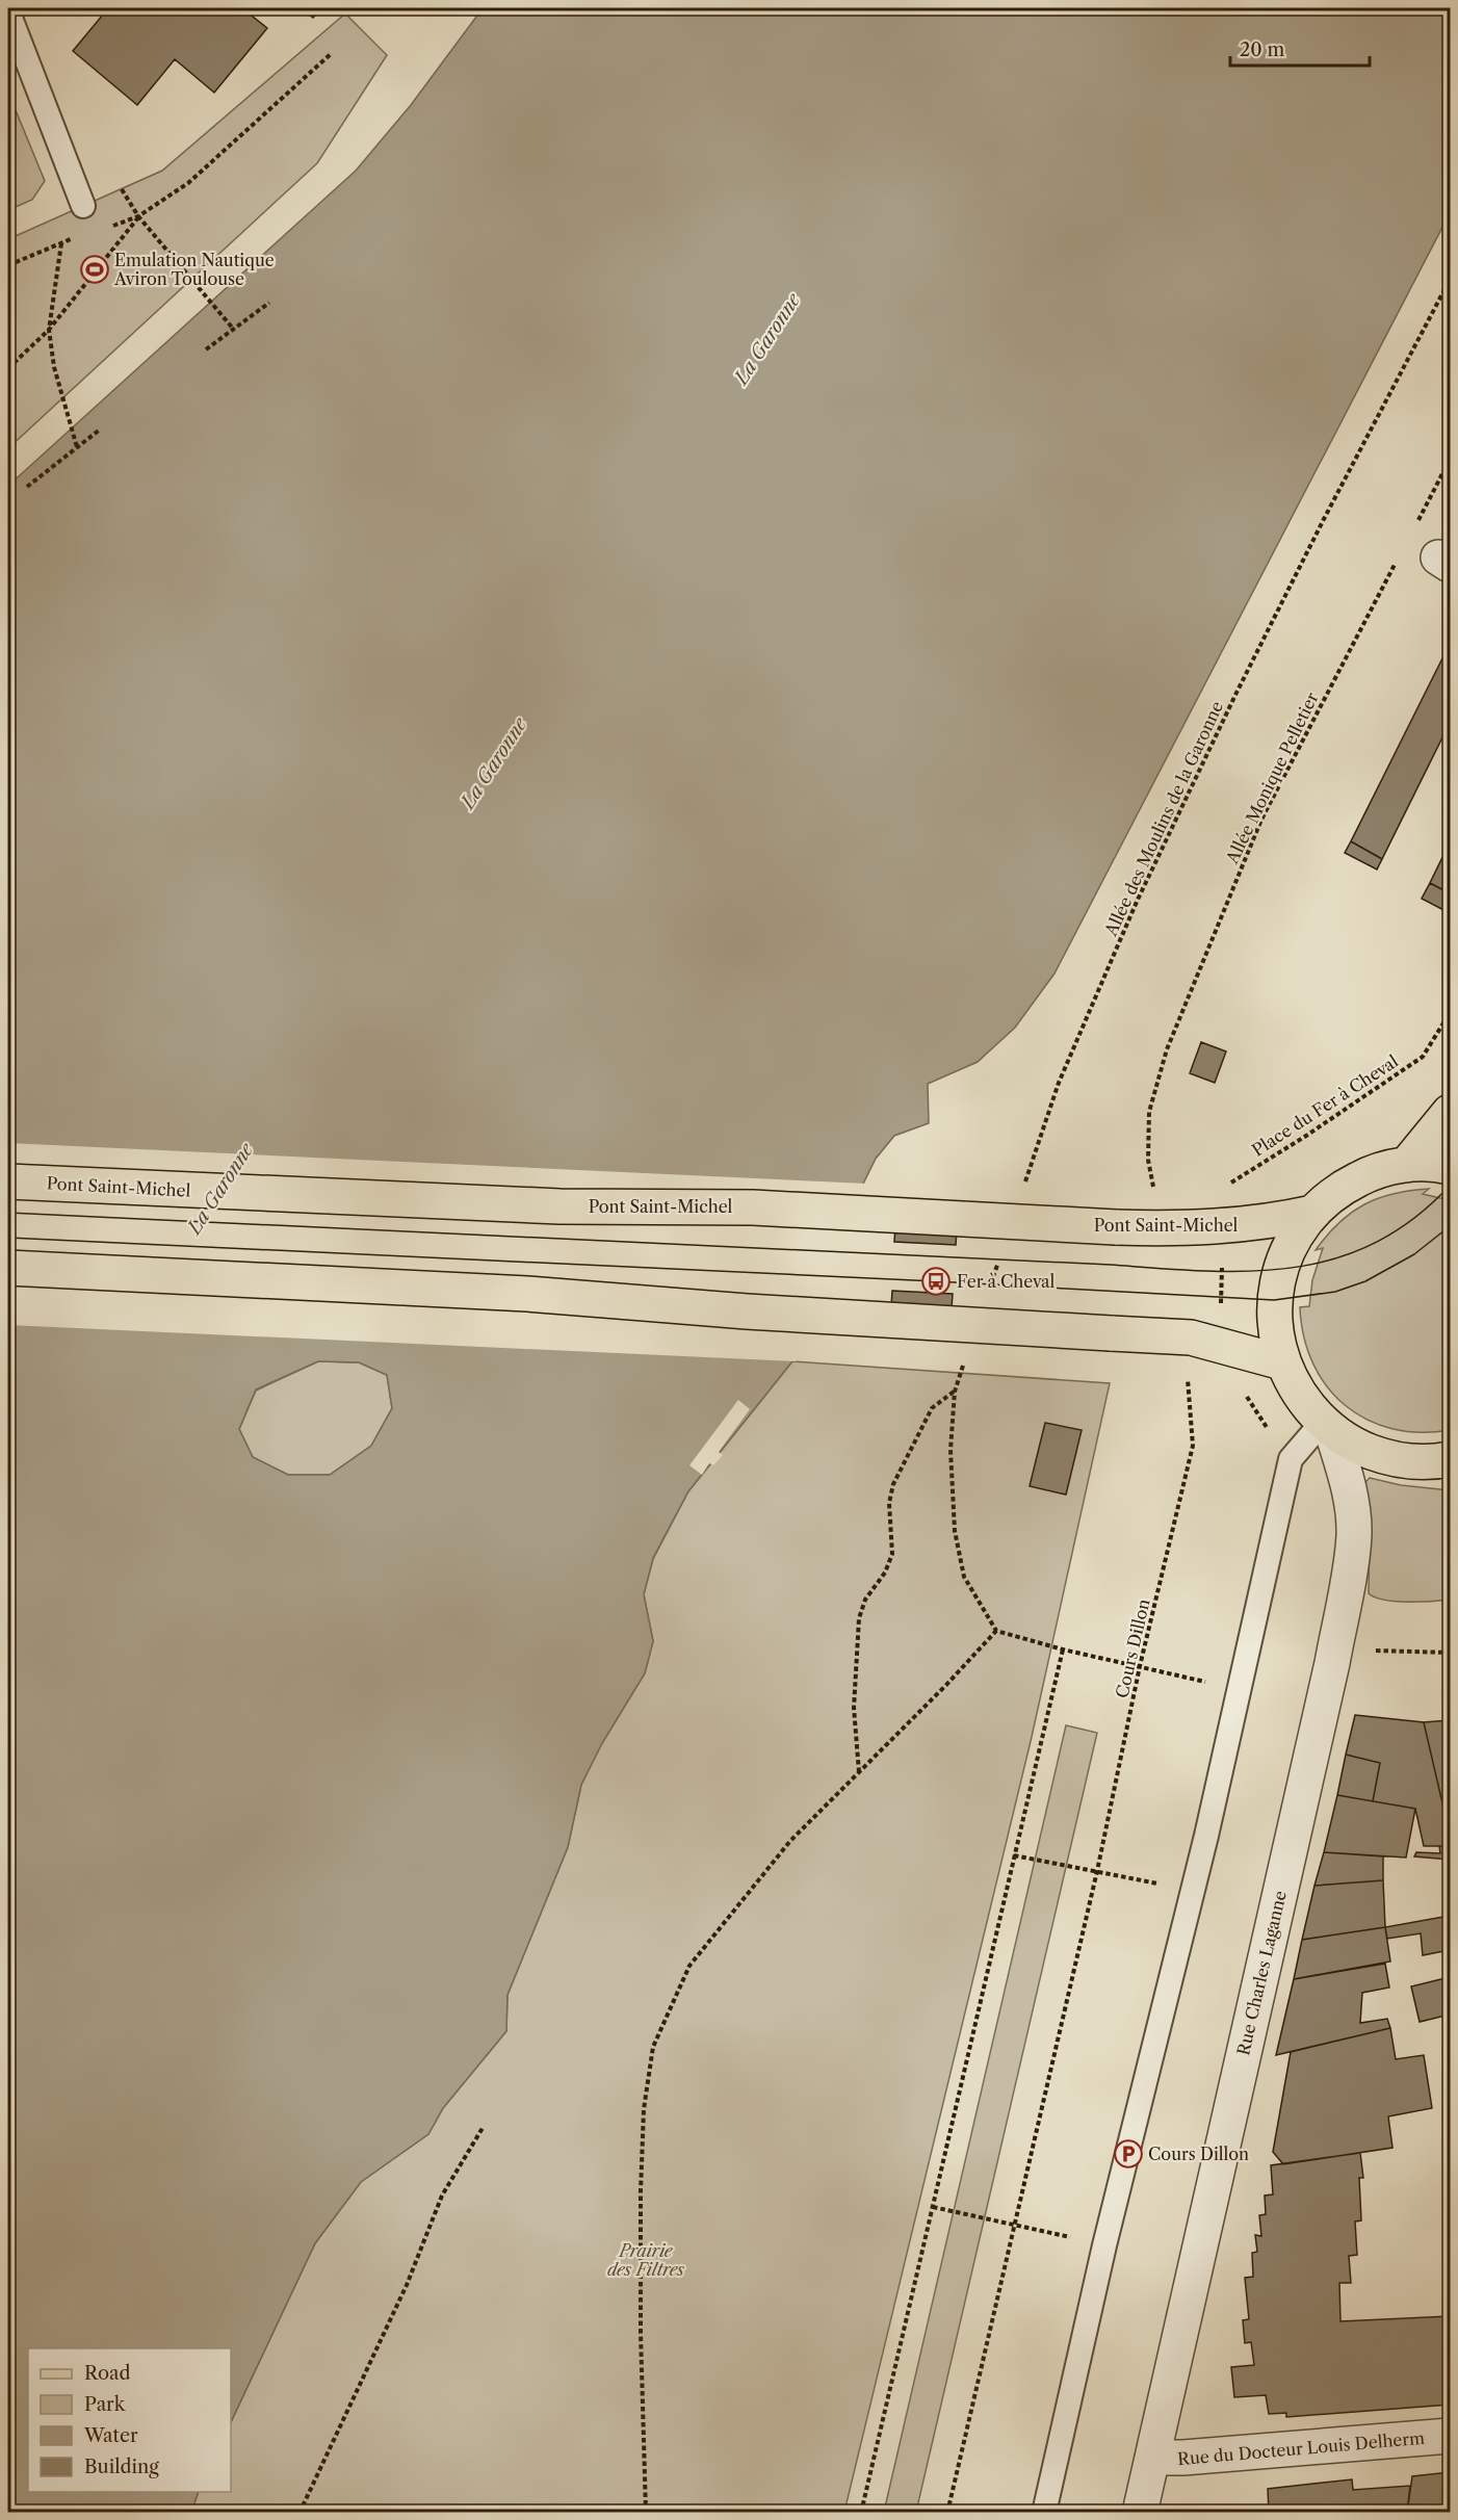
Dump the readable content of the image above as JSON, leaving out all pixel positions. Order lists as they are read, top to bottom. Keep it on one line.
{"streets":{"main road":["Pont Saint-Michel"],"street":["Rue Charles Laganne","Rue du Docteur Louis Delherm"],"path":["Allée Monique Pelletier","Allée des Moulins de la Garonne","Place du Fer à Cheval","Cours Dillon"]},"crossings":[["Place du Fer à Cheval","Pont Saint-Michel"],["Rue Charles Laganne","Rue du Docteur Louis Delherm"]],"water":["La Garonne"],"parks":["Prairie des Filtres"],"places":{"sports":["Emulation Nautique Aviron Toulouse"],"bus stop":["Fer à Cheval"],"parking":["Cours Dillon"]},"legend":["Road","Park","Water","Building"],"scale_bar":"20 m"}
